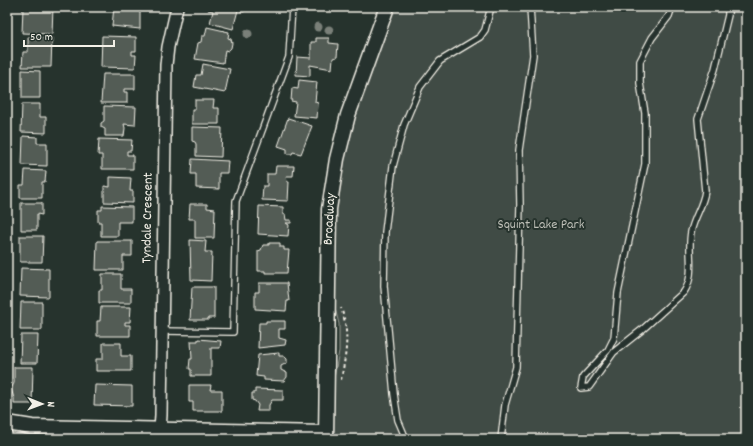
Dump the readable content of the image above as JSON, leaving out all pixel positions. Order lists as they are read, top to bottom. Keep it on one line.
{"streets":{"street":["Tyndale Crescent","Broadway"]},"parks":["Squint Lake Park"],"scale_bar":"50 m","north":"right"}
